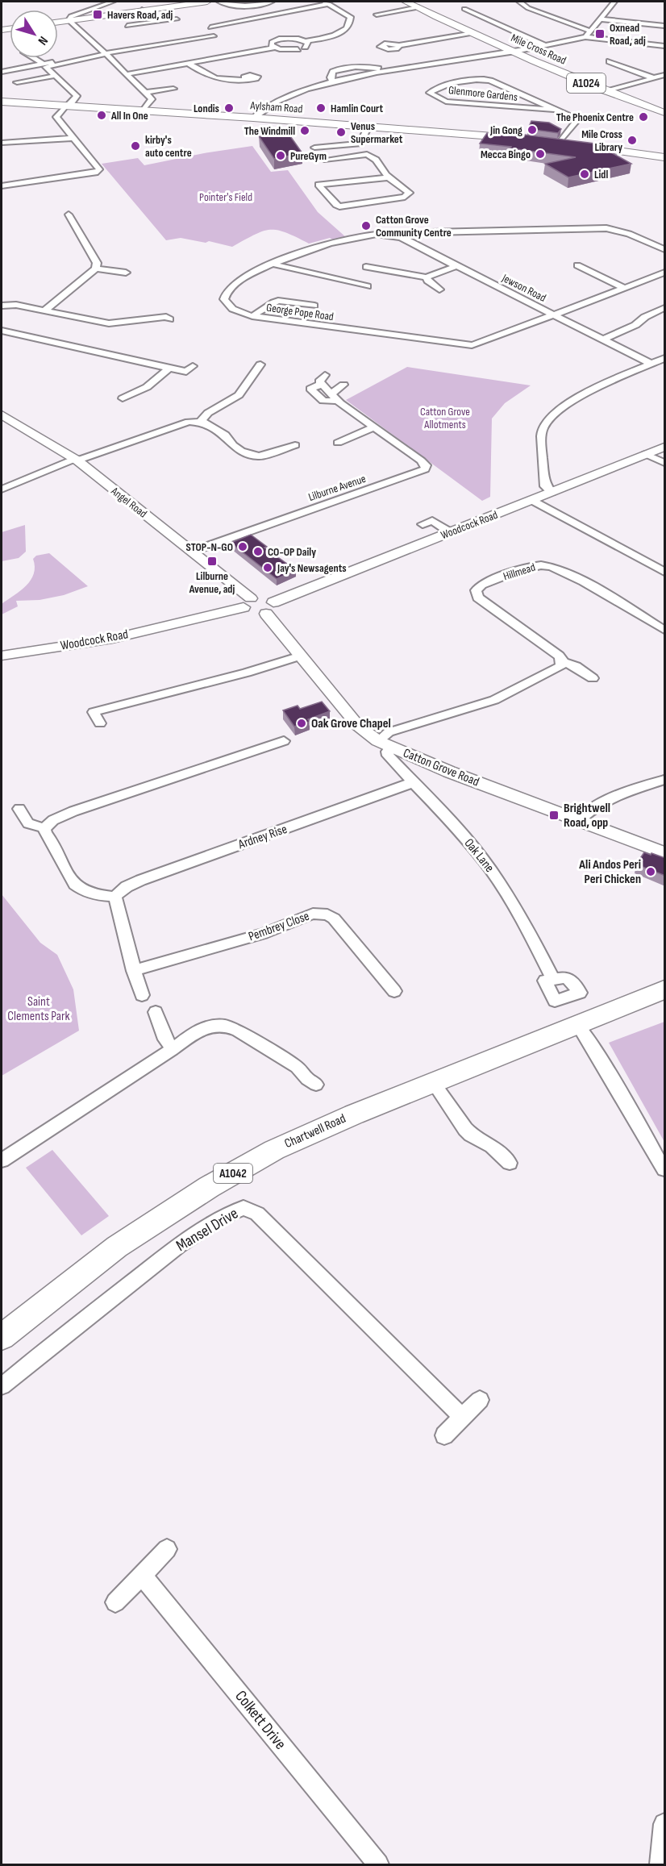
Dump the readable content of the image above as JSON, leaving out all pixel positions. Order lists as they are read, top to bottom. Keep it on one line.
{"streets":{"highway":["Chartwell Road","A1042"],"main road":["Mile Cross Road","A1024","Aylsham Road"],"street":["Glenmore Gardens","Jewson Road","George Pope Road","Lilburne Avenue","Angel Road","Woodcock Road","Hillmead","Catton Grove Road","Ardney Rise","Oak Lane","Pembrey Close","Mansel Drive","Colkett Drive"]},"crossings":[["Jewson Road","George Pope Road"],["Lilburne Avenue","Angel Road"],["Angel Road","Woodcock Road"],["Woodcock Road","Catton Grove Road"],["Catton Grove Road","Oak Lane"],["Ardney Rise","Oak Lane"]],"parks":["Pointer's Field","Catton Grove Allotments","Saint Clements Park"],"places":{"transit":["Havers Road, adj","Oxnead Road, adj","Lilburne Avenue, adj","Brightwell Road, opp"],"other":["Londis","Hamlin Court","All In One","The Phoenix Centre","Jin Gong","The Windmill","Venus Supermarket","Mile Cross Library","kirby's auto centre","Mecca Bingo","PureGym","Lidl","Catton Grove Community Centre","STOP-N-GO","CO-OP Daily","Jay's Newsagents","Oak Grove Chapel","Ali Andos Peri Peri Chicken"]},"north":"bottom right"}
